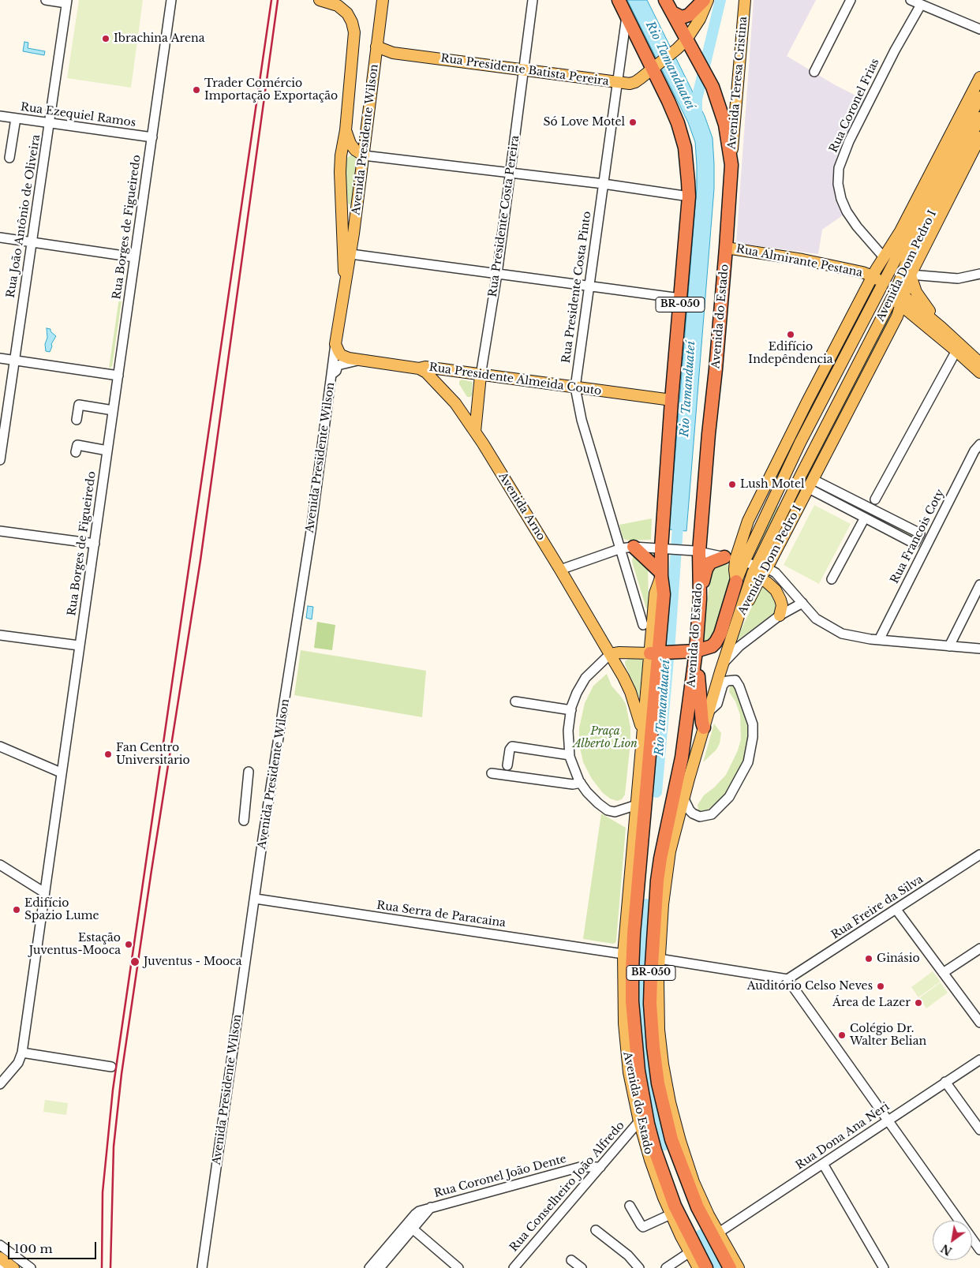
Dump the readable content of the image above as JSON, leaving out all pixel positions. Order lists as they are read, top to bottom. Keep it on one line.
{"streets":{"highway":["BR-050","Avenida do Estado"],"main road":["Rua Presidente Batista Pereira","Avenida Teresa Cristina","Avenida Presidente Wilson","Rua Presidente Costa Pereira","Rua Almirante Pestana","Avenida Dom Pedro I","Rua Presidente Almeida Couto","Avenida Arno"],"street":["Rua Coronel Frias","Rua Ezequiel Ramos","Rua João Antônio de Oliveira","Rua Borges de Figueiredo","Rua Presidente Costa Pinto","Rua Francois Coty","Rua Freire da Silva","Rua Serra de Paracaina","Rua Dona Ana Neri","Rua Coronel João Dente","Rua Conselheiro João Alfredo"]},"crossings":[["Rua Presidente Batista Pereira","Avenida Presidente Wilson"],["Rua Presidente Batista Pereira","Rua Presidente Costa Pereira"],["Rua Presidente Batista Pereira","Rua Presidente Costa Pinto"],["Rua Presidente Batista Pereira","Avenida do Estado"],["Avenida Teresa Cristina","Avenida do Estado"],["Rua Coronel Frias","Avenida Dom Pedro I"],["Rua Ezequiel Ramos","Rua João Antônio de Oliveira"],["Rua Ezequiel Ramos","Rua Borges de Figueiredo"],["Avenida Presidente Wilson","Rua Presidente Almeida Couto"],["Avenida Presidente Wilson","Rua Serra de Paracaina"],["Rua Presidente Costa Pereira","Rua Presidente Almeida Couto"],["Rua Presidente Costa Pereira","Avenida Arno"],["Rua Almirante Pestana","Avenida Dom Pedro I"],["Rua Almirante Pestana","Avenida do Estado"],["Rua Presidente Costa Pinto","Avenida do Estado"],["Rua Presidente Costa Pinto","Rua Presidente Almeida Couto"],["Avenida do Estado","Rua Presidente Almeida Couto"],["Avenida do Estado","Rua Serra de Paracaina"],["Avenida do Estado","Rua Conselheiro João Alfredo"],["Rua Presidente Almeida Couto","Avenida Arno"],["Rua Coronel João Dente","Rua Conselheiro João Alfredo"]],"water":["Rio Tamanduateí"],"parks":["Praça Alberto Lion"],"places":["Ibrachina Arena","Trader Comércio Importação Exportação","Só Love Motel","Edifício Indepêndencia","Lush Motel","Fan Centro Universitario","Edifício Spazio Lume","Estação Juventus-Mooca","Ginásio","Juventus - Mooca","Auditório Celso Neves","Área de Lazer","Colégio Dr. Walter Belian"],"scale_bar":"100 m","north":"bottom left"}
